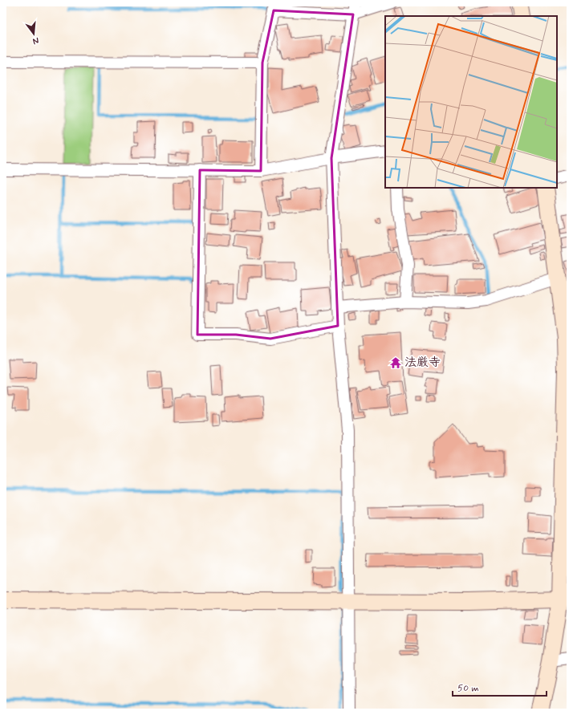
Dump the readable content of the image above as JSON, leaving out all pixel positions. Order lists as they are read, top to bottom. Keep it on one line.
{"places":{"temple":["法厳寺"]},"scale_bar":"50 m","north":"bottom"}
